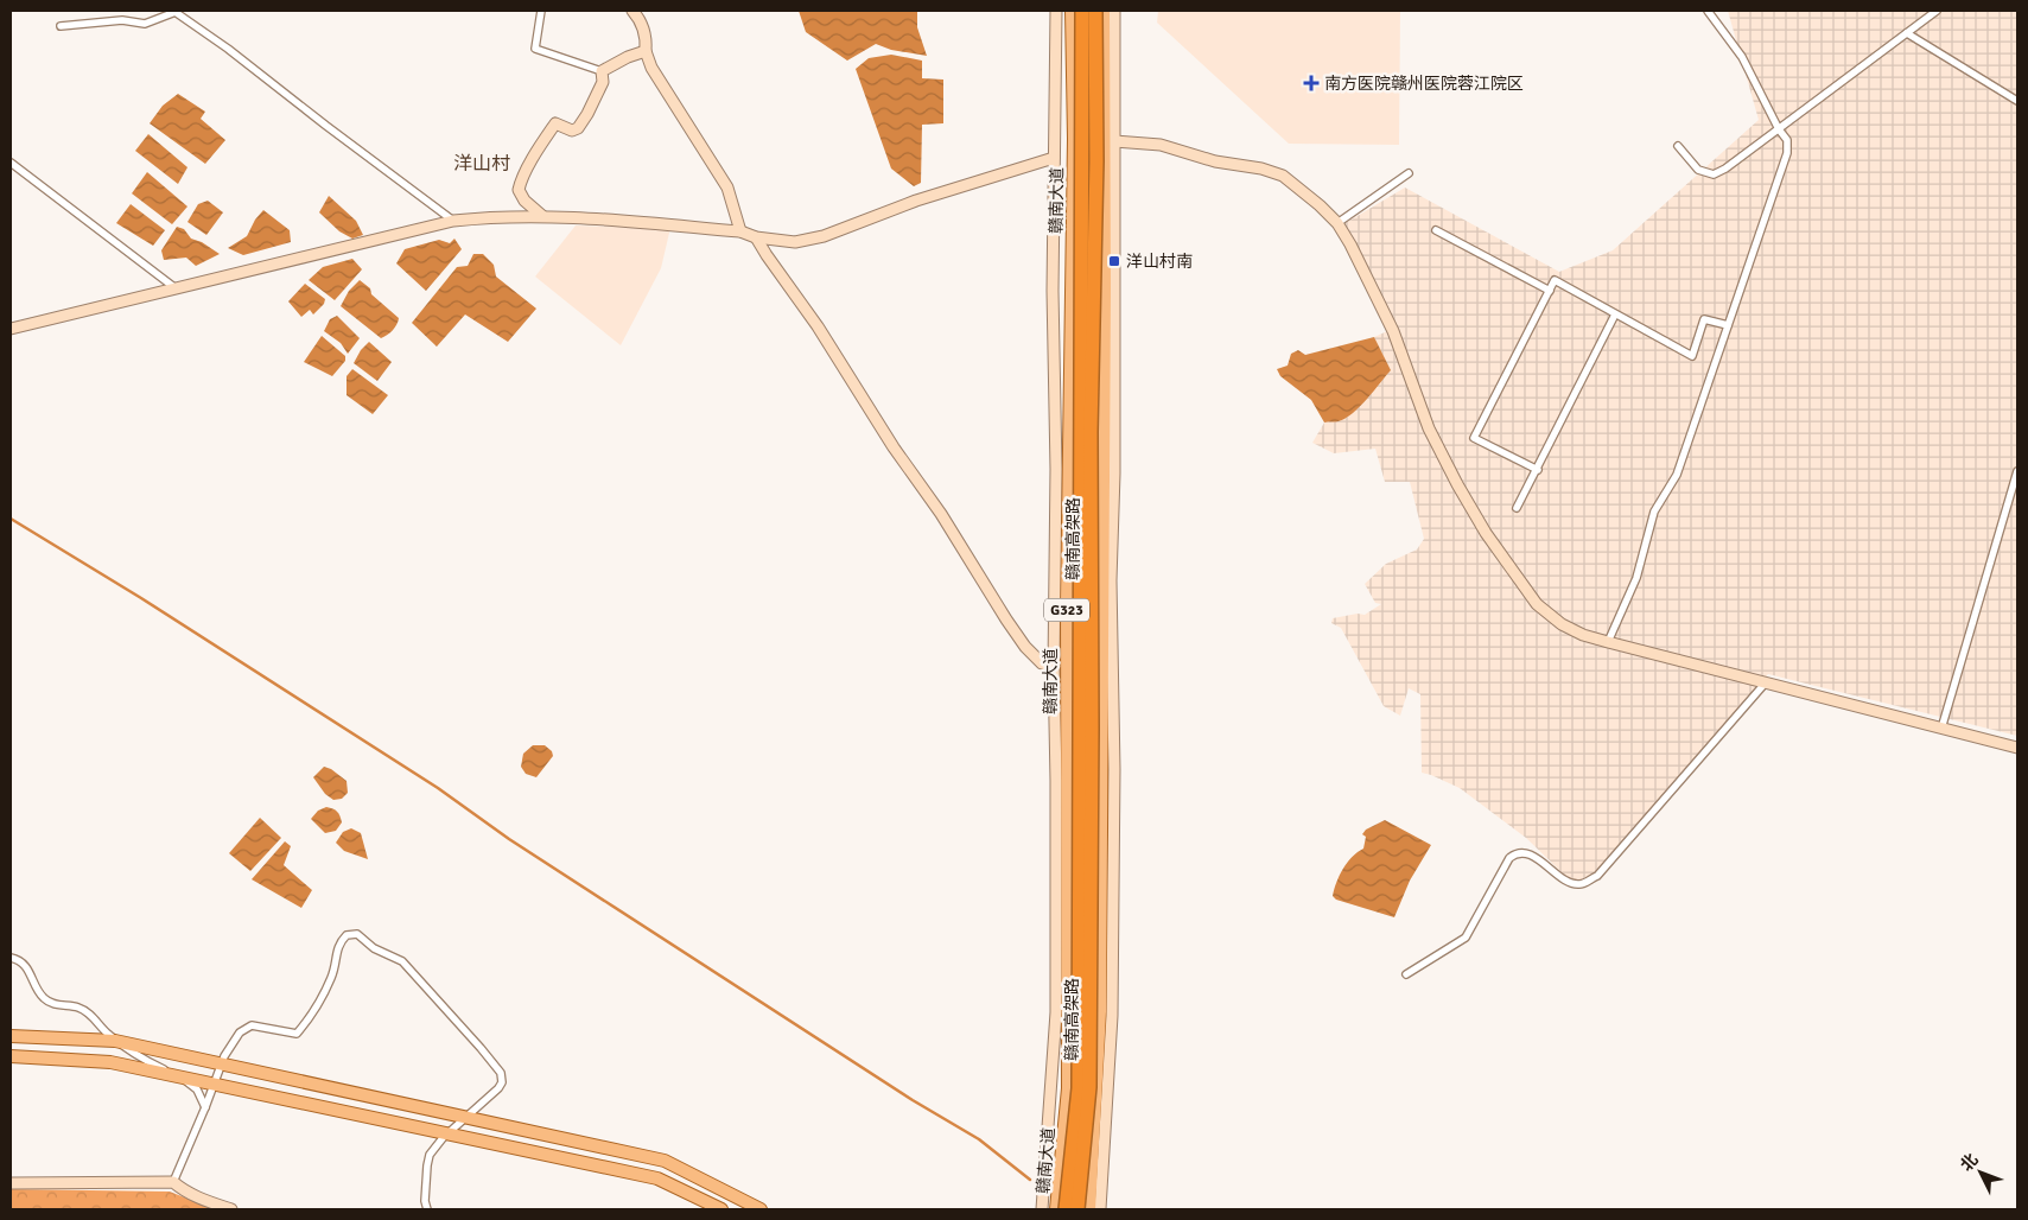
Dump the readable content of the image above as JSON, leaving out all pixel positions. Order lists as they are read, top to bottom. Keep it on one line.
{"streets":{"highway":["赣南高架路"],"main road":["赣南大道","G323"]},"districts":["洋山村"],"places":{"health":["南方医院赣州医院蓉江院区"],"transit":["洋山村南"]},"north":"top left"}
